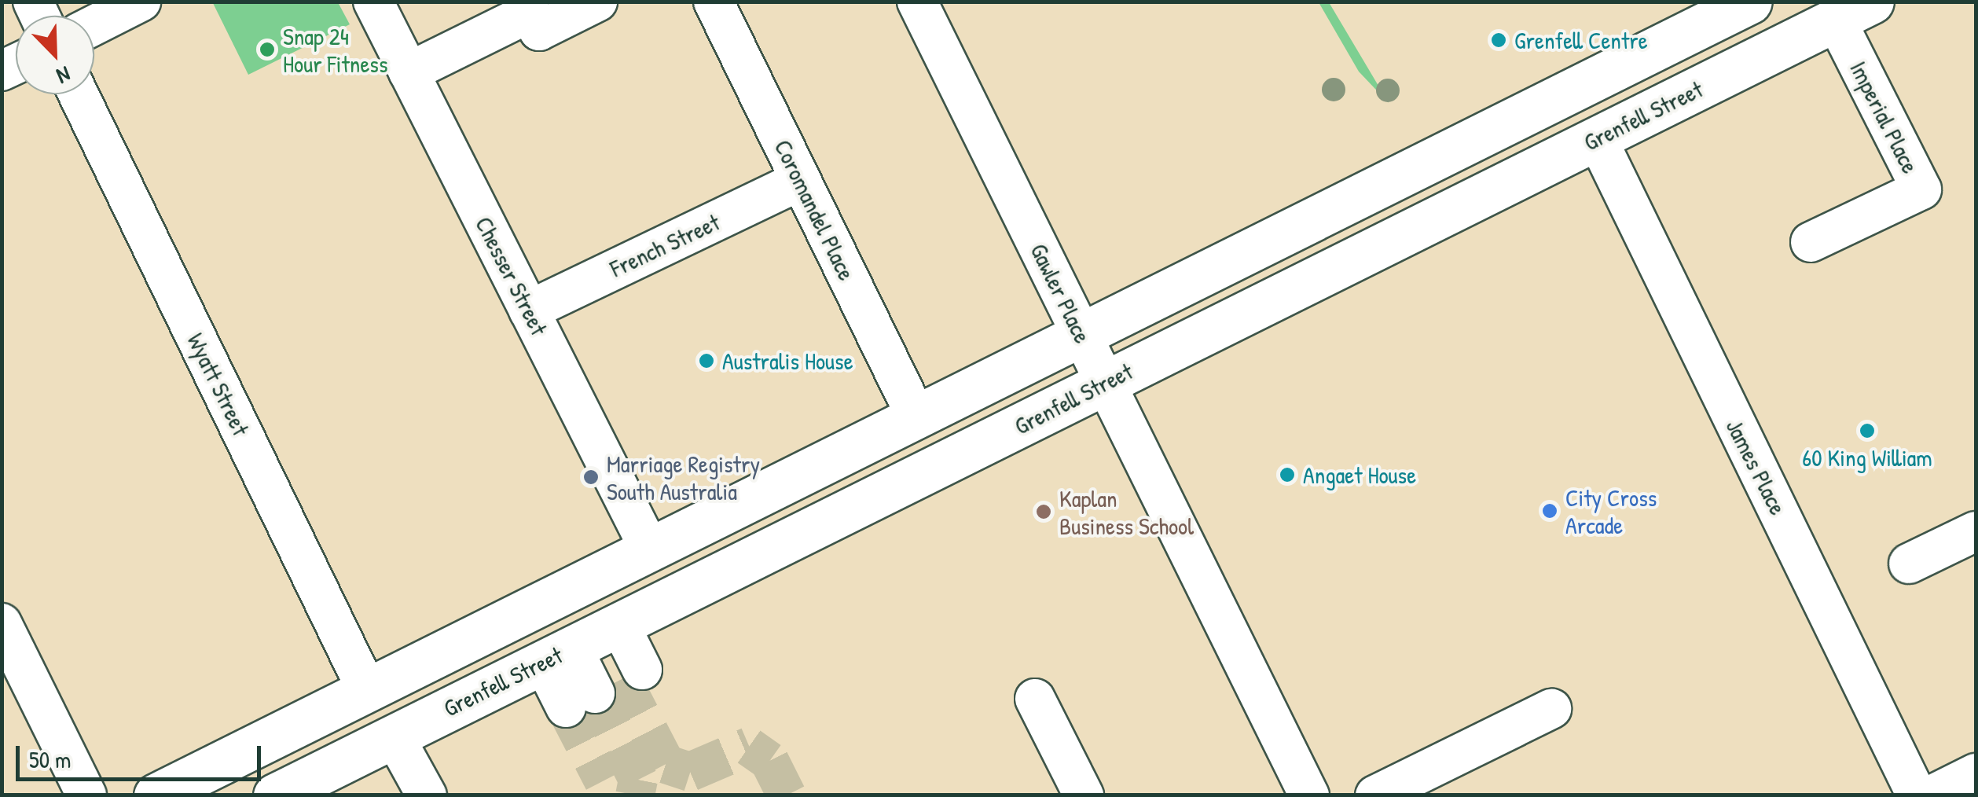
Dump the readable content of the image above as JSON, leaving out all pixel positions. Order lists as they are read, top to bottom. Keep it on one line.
{"streets":{"main road":["Grenfell Street"],"street":["Imperial Place","Coromandel Place","French Street","Chesser Street","Gawler Place","Wyatt Street","James Place"]},"crossings":[["Grenfell Street","Imperial Place"],["Grenfell Street","Gawler Place"],["Grenfell Street","James Place"],["Coromandel Place","French Street"],["French Street","Chesser Street"]],"places":["Grenfell Centre","Snap 24 Hour Fitness","Australis House","60 King William","Angaet House","Marriage Registry South Australia","City Cross Arcade","Kaplan Business School"],"scale_bar":"50 m","north":"bottom right"}
